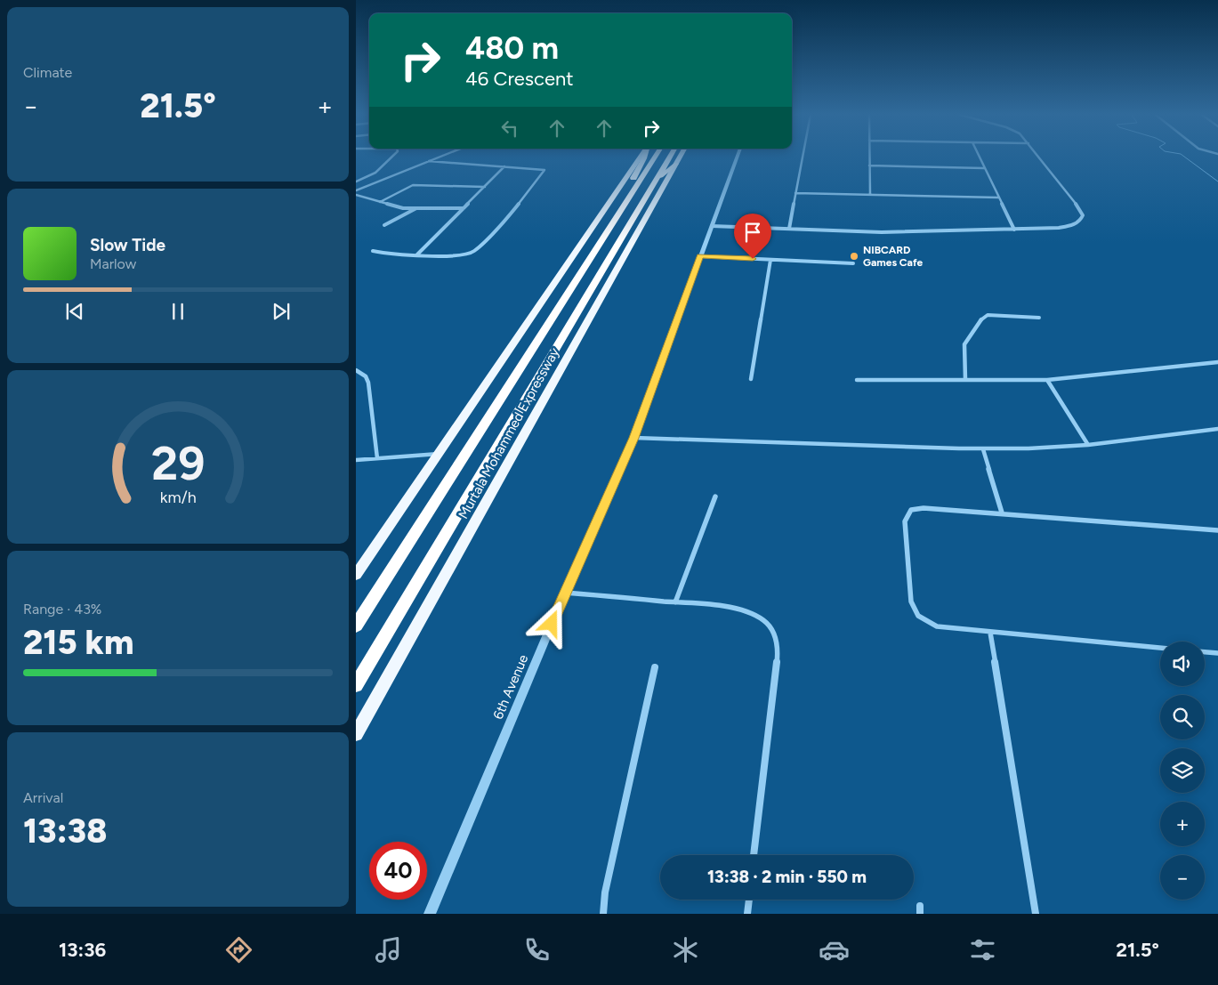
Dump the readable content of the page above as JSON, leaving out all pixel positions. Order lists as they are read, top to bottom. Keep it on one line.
{"streets":{"highway":["Murtala Mohammed Expressway"],"street":["6th Avenue"]},"places":["NIBCARD Games Cafe"],"page":{"tile":["Climate",["Range · 43%","215 km"],["Arrival","13:38"]],"turn":["480 m","46 Crescent"],"heat":["−","21.5°","+"],"song":["Slow Tide","Marlow"],"map_buttons":["+","−"],"limit":"40","trip":"13:38 · 2 min · 550 m","tabs":["13:36","21.5°"],"gauge":["29","km/h"]}}
